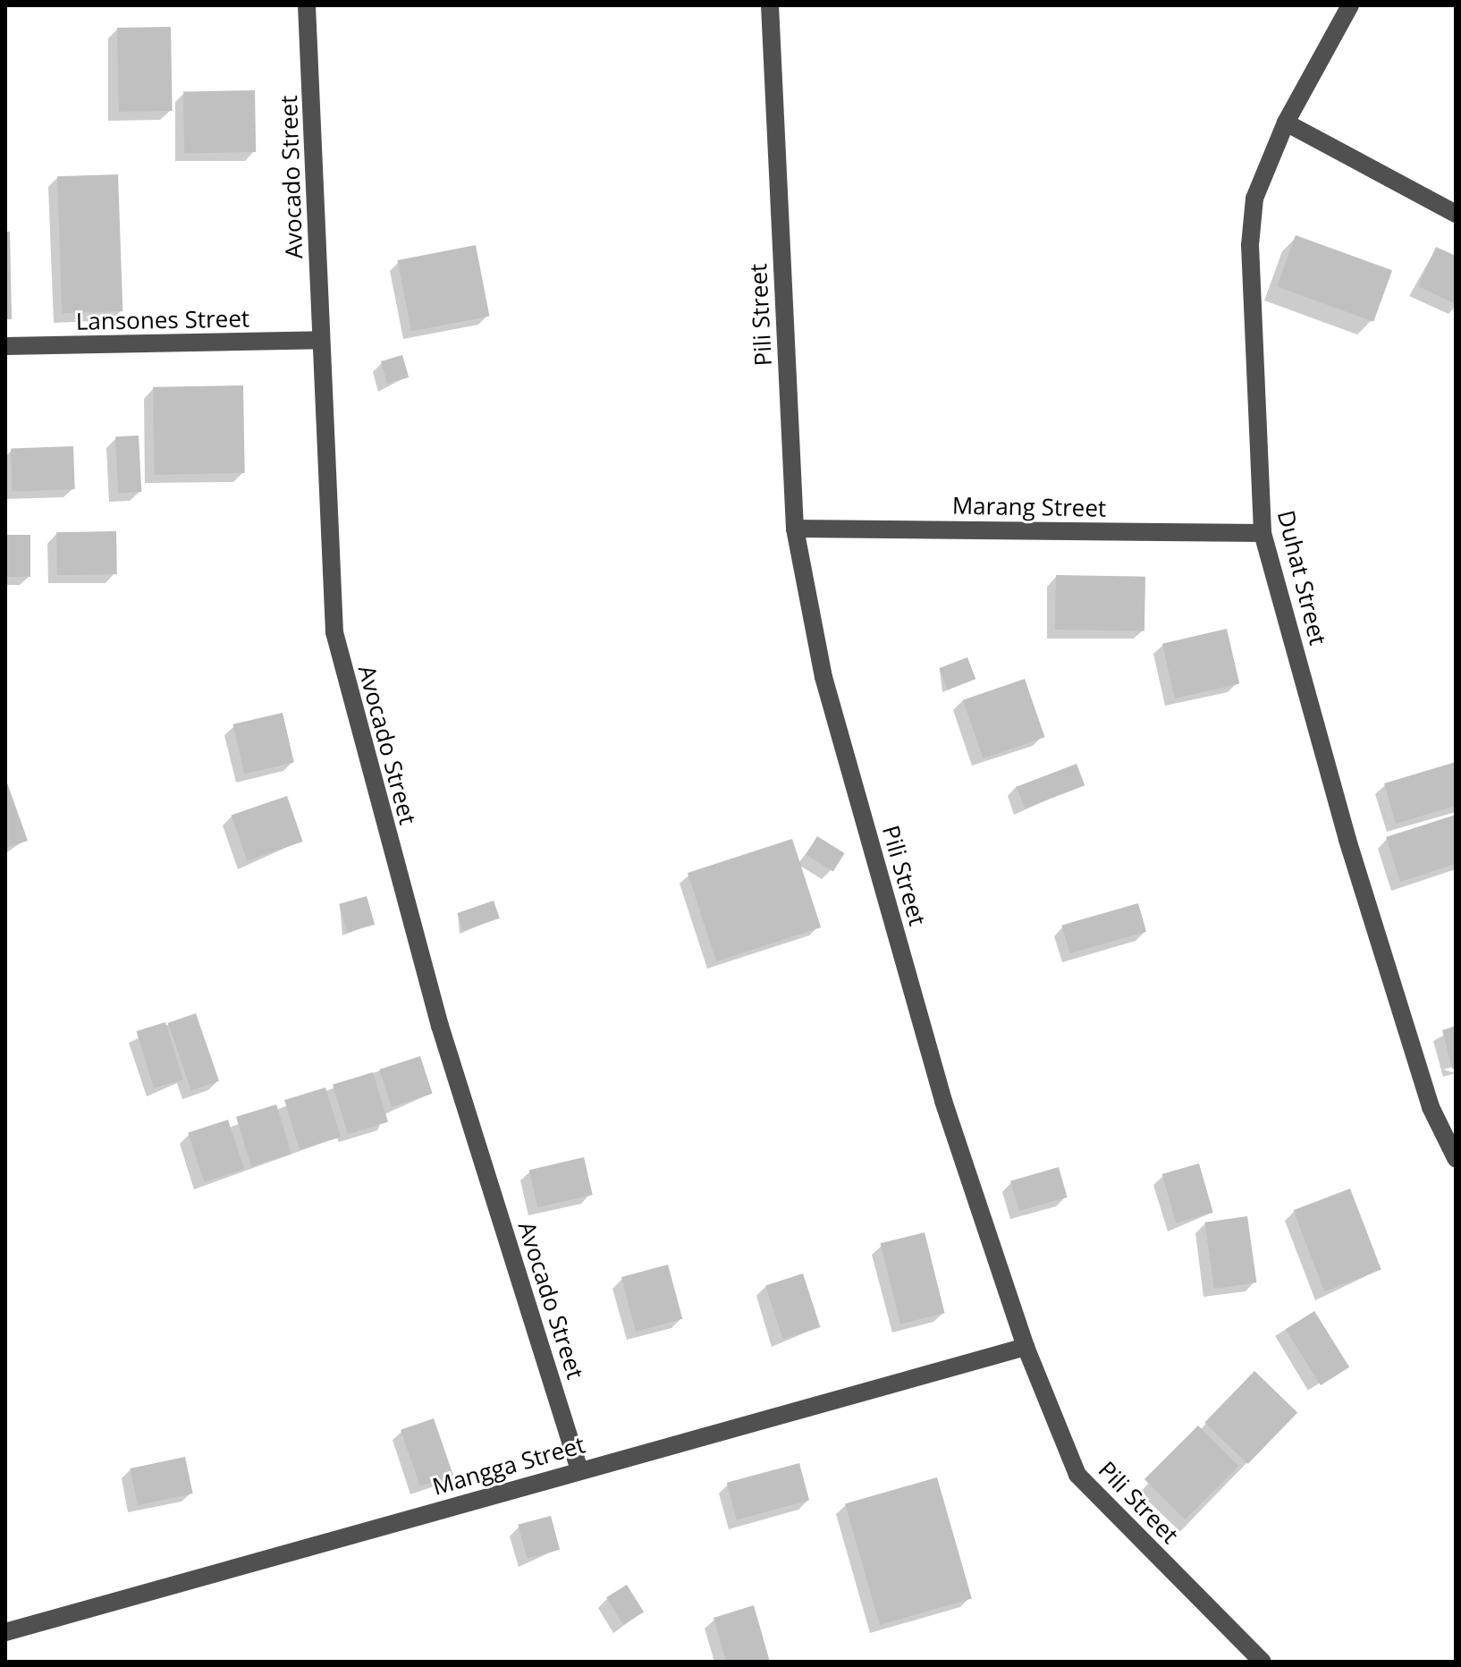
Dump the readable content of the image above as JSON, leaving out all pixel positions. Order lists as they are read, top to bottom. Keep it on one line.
{"streets":{"street":["Avocado Street","Pili Street","Lansones Street","Marang Street","Duhat Street","Mangga Street"]},"crossings":[["Avocado Street","Lansones Street"],["Avocado Street","Mangga Street"],["Pili Street","Marang Street"],["Pili Street","Mangga Street"],["Marang Street","Duhat Street"]]}
